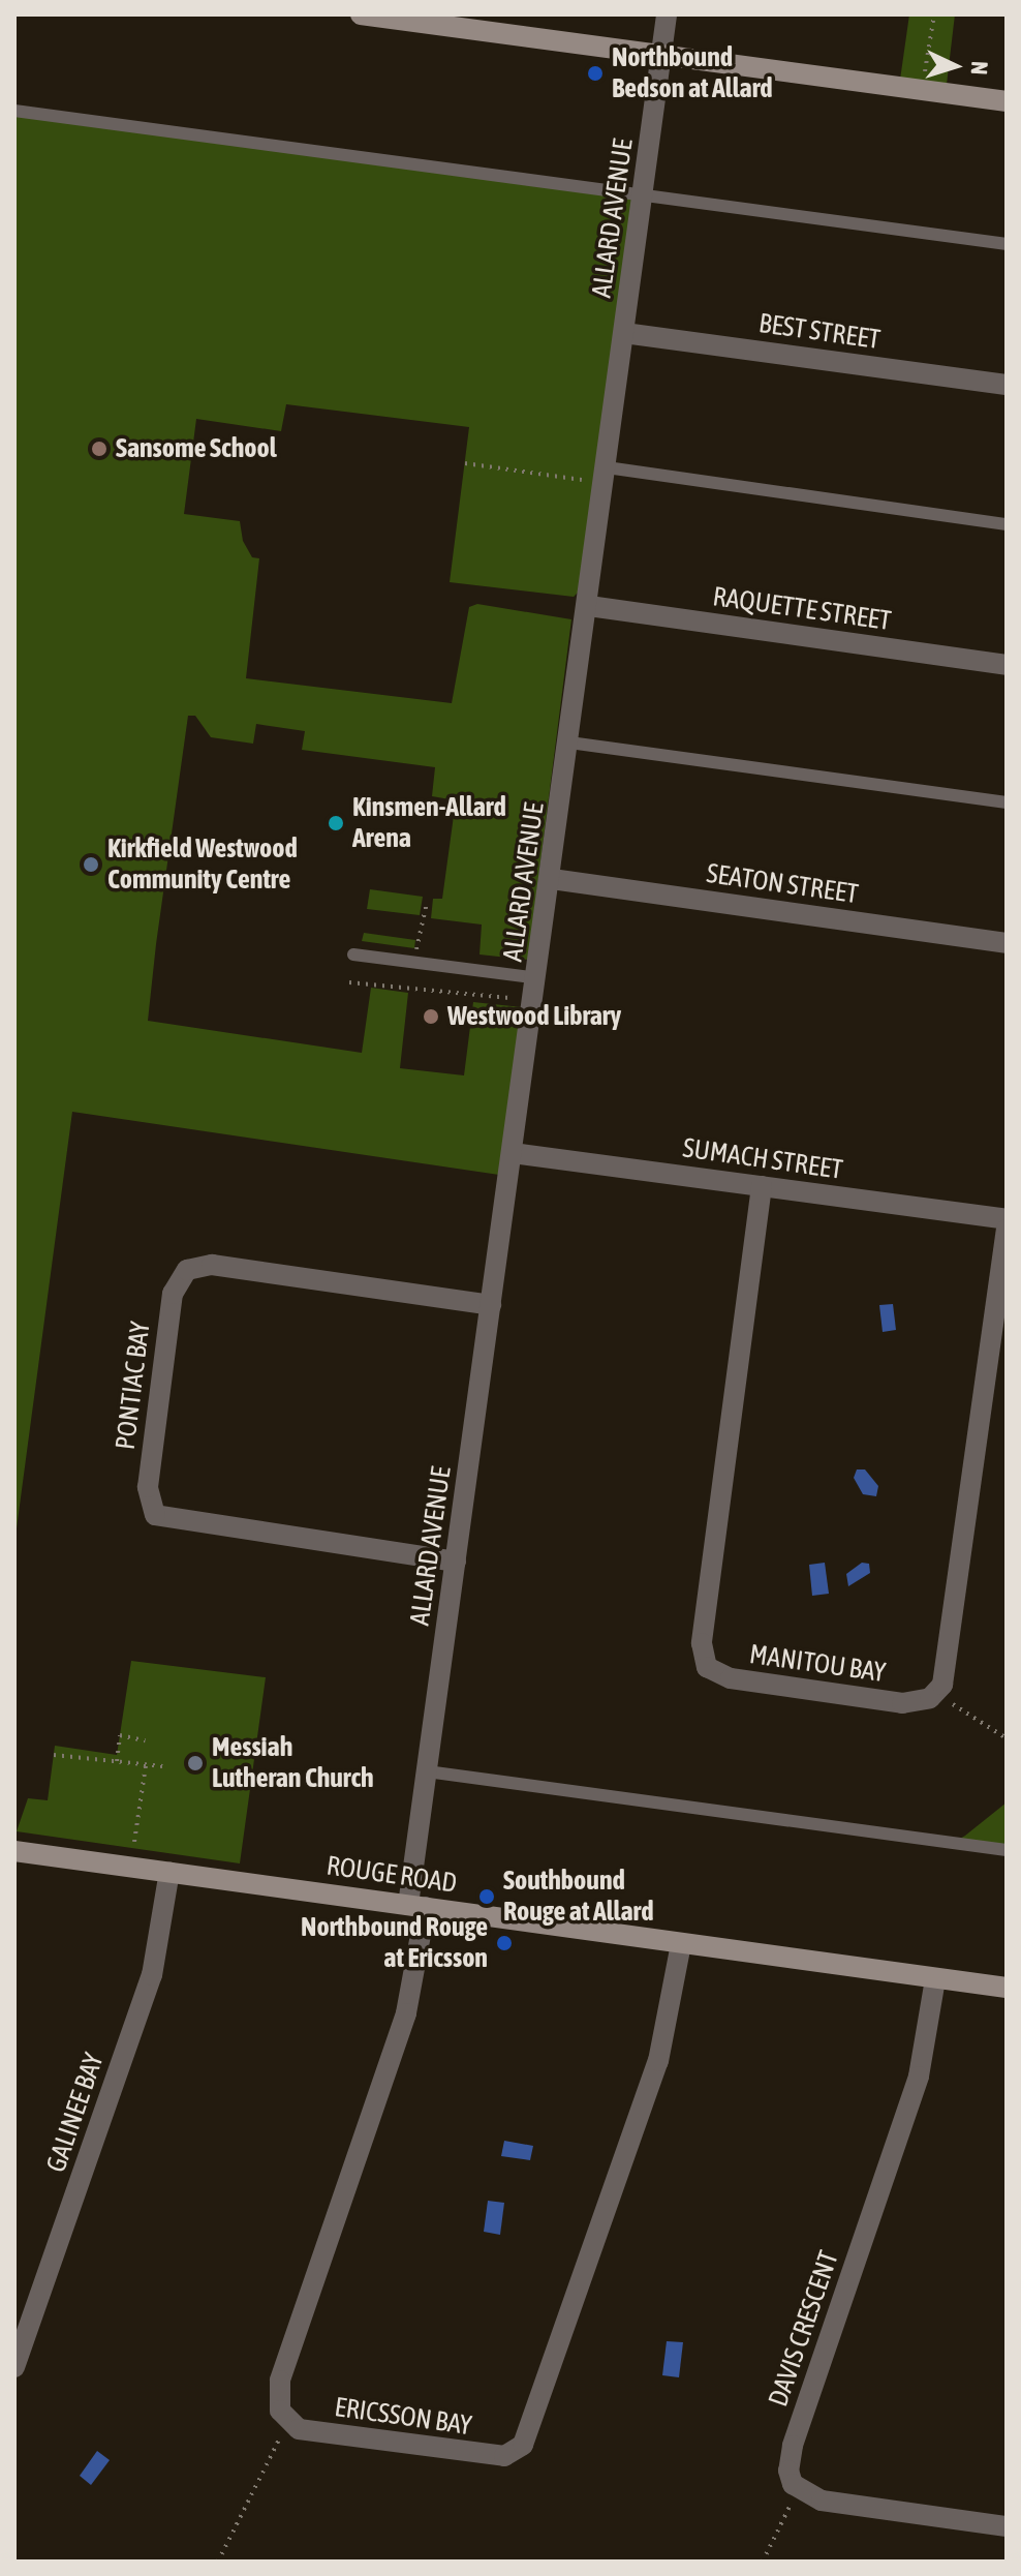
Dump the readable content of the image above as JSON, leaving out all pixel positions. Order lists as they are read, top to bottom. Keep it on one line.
{"streets":{"street":["ALLARD AVENUE","BEST STREET","RAQUETTE STREET","SEATON STREET","SUMACH STREET","PONTIAC BAY","MANITOU BAY","ROUGE ROAD","GALINEE BAY","DAVIS CRESCENT","ERICSSON BAY"]},"crossings":[["ALLARD AVENUE","BEST STREET"],["ALLARD AVENUE","RAQUETTE STREET"],["ALLARD AVENUE","SEATON STREET"],["ALLARD AVENUE","SUMACH STREET"],["ALLARD AVENUE","PONTIAC BAY"],["ALLARD AVENUE","ROUGE ROAD"],["SUMACH STREET","MANITOU BAY"],["ROUGE ROAD","GALINEE BAY"],["ROUGE ROAD","DAVIS CRESCENT"],["ROUGE ROAD","ERICSSON BAY"]],"places":["Northbound Bedson at Allard","Sansome School","Kinsmen-Allard Arena","Kirkfield Westwood Community Centre","Westwood Library","Messiah Lutheran Church","Southbound Rouge at Allard","Northbound Rouge at Ericsson"],"north":"right"}
